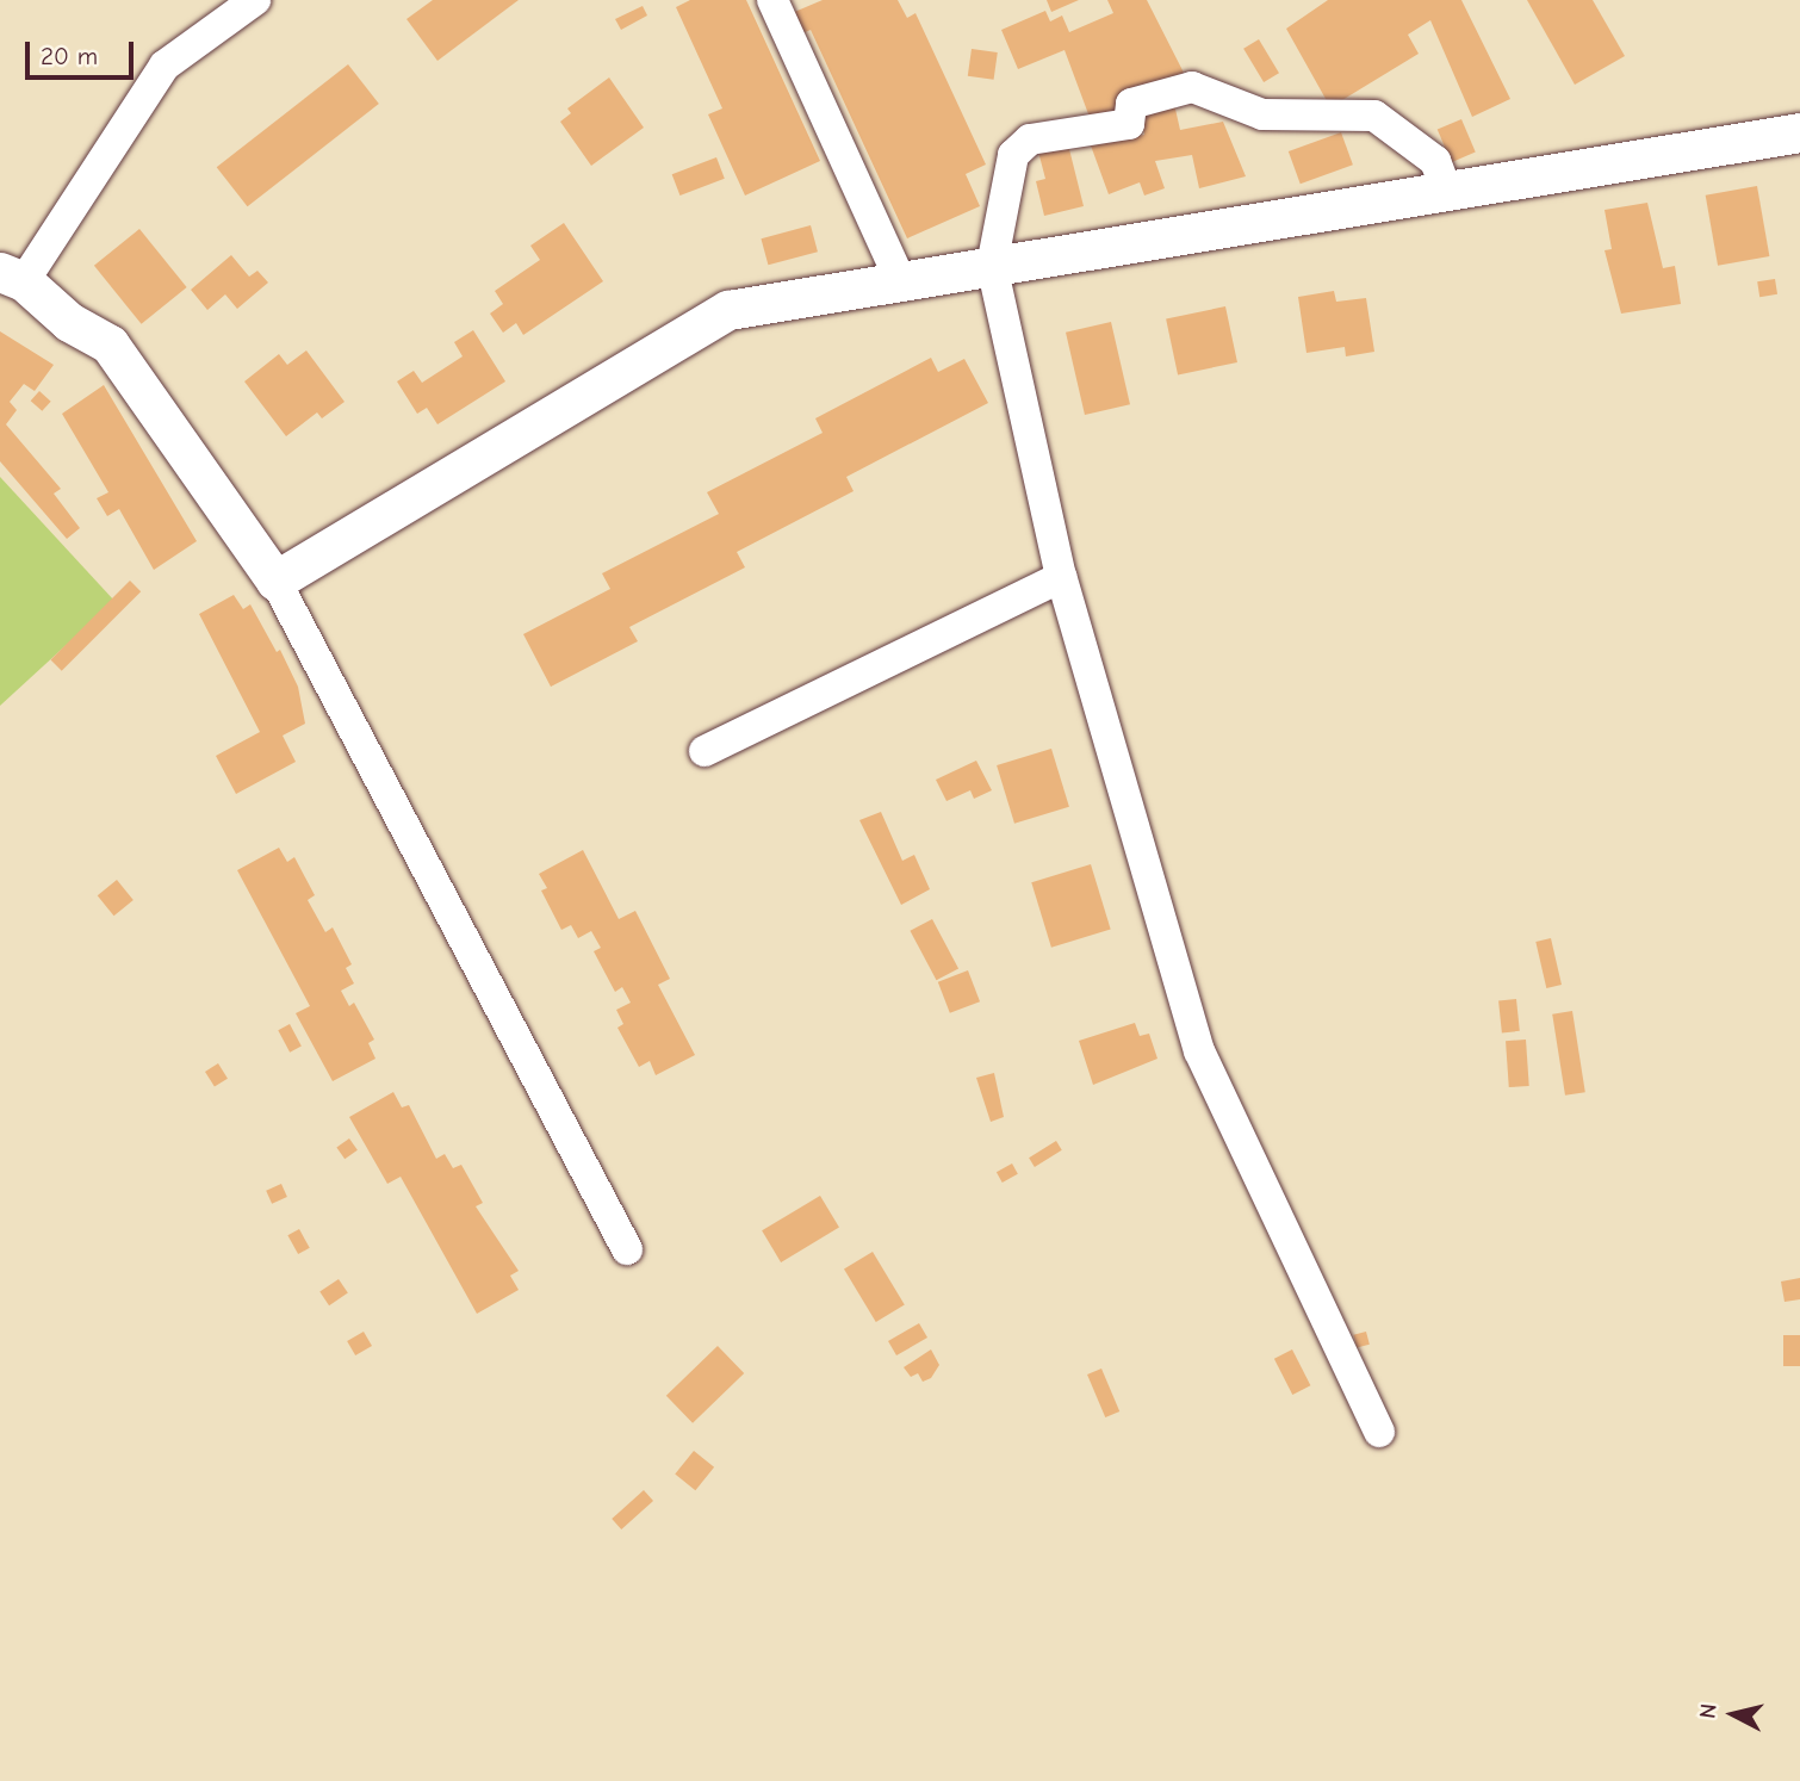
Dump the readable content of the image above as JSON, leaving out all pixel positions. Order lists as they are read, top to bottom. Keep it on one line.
{"scale_bar":"20 m","north":"left"}
